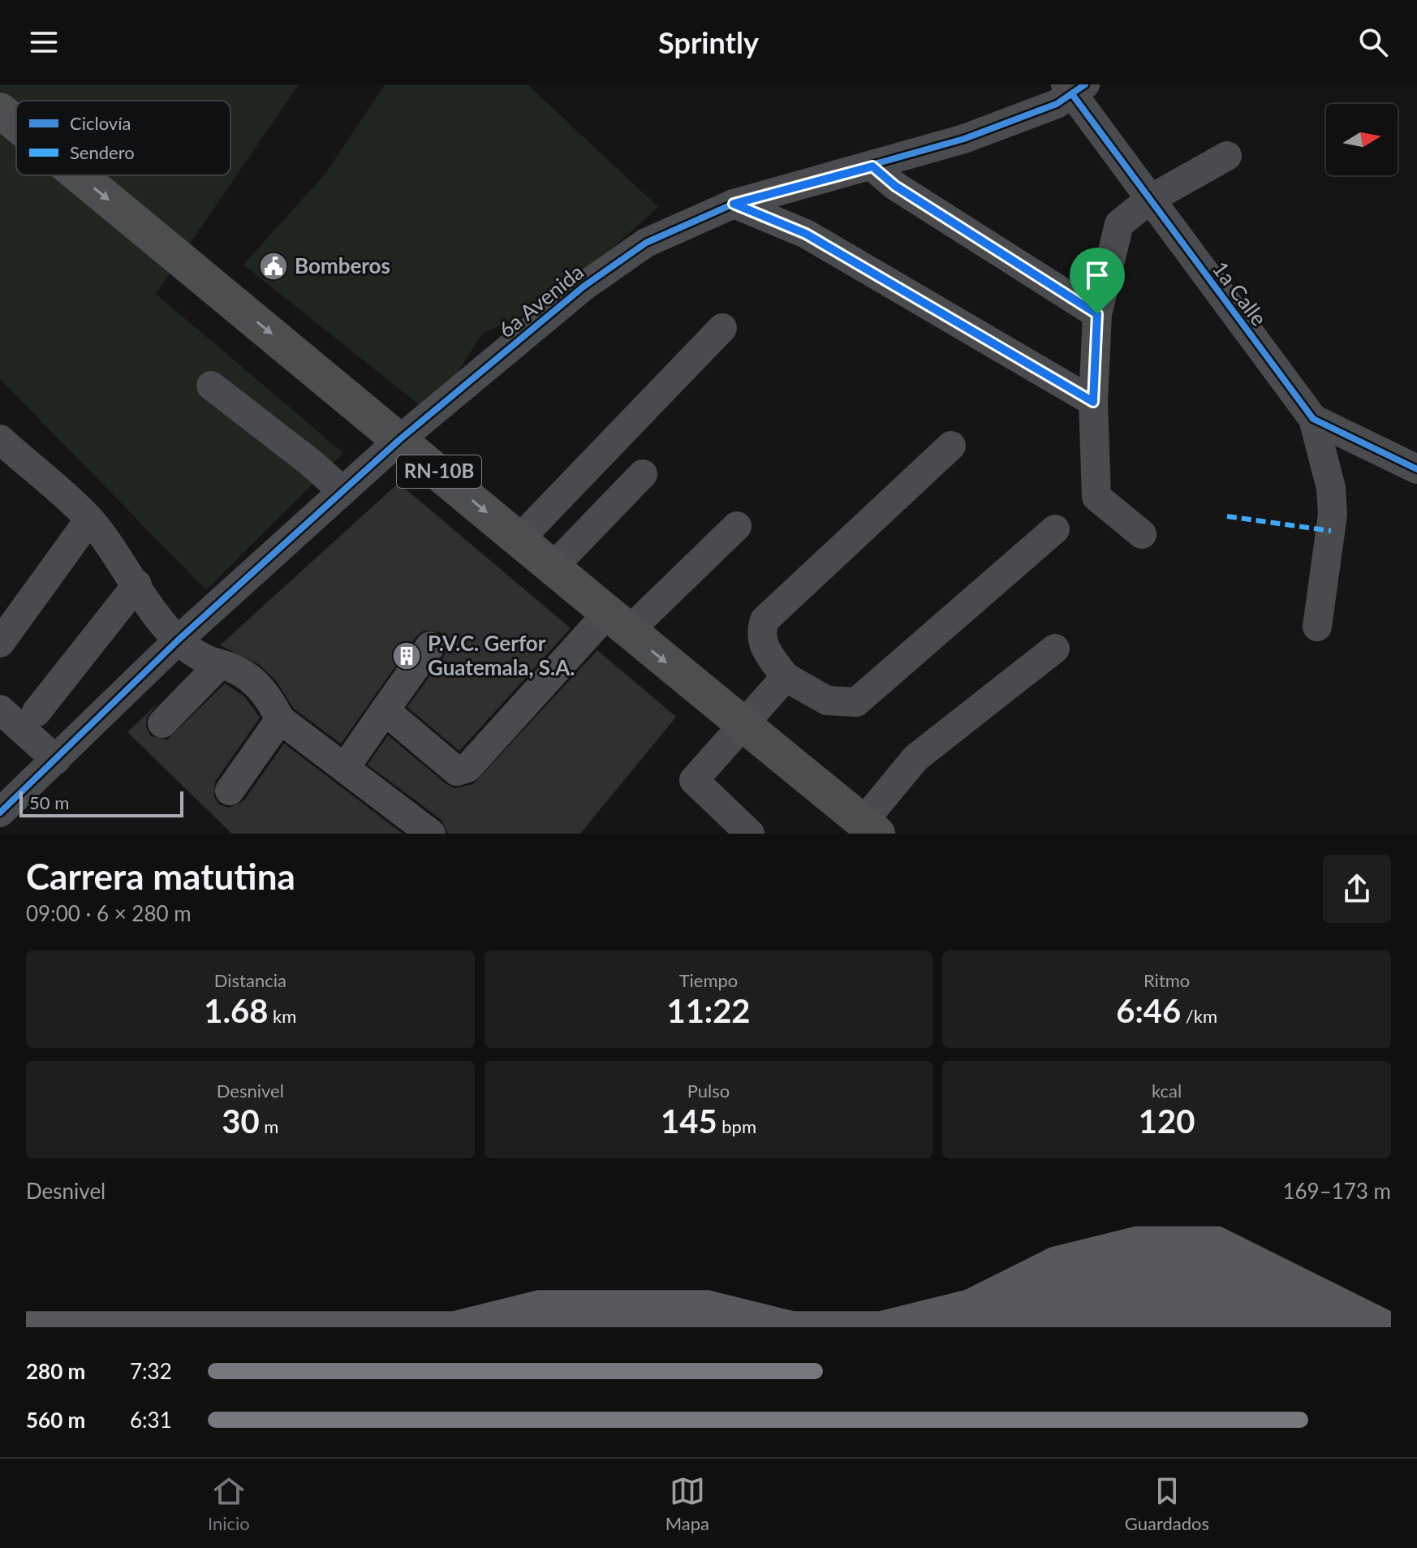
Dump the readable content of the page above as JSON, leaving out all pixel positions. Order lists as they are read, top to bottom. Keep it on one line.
{"streets":{"main road":["RN-10B"],"street":["1a Calle","6a Avenida"]},"crossings":[["1a Calle","6a Avenida"],["6a Avenida","RN-10B"]],"places":{"public building":["Bomberos"],"building":["P.V.C. Gerfor Guatemala, S.A."]},"legend":["Ciclovía","Sendero"],"scale_bar":"50 m","north":"right","page":{"header":"Sprintly","scale":"50 m","heading":["Carrera matutina","09:00 · 6 × 280 m"],"stats":[["Distancia","1.68 km"],["Tiempo","11:22"],["Ritmo","6:46 /km"],["Desnivel","30 m"],["Pulso","145 bpm"],["kcal","120"]],"chart":["Desnivel","169–173 m"],"list":[{"name":"280 m","note":"7:32"},{"name":"560 m","note":"6:31"}],"tabs":["Inicio","Mapa","Guardados"]}}
